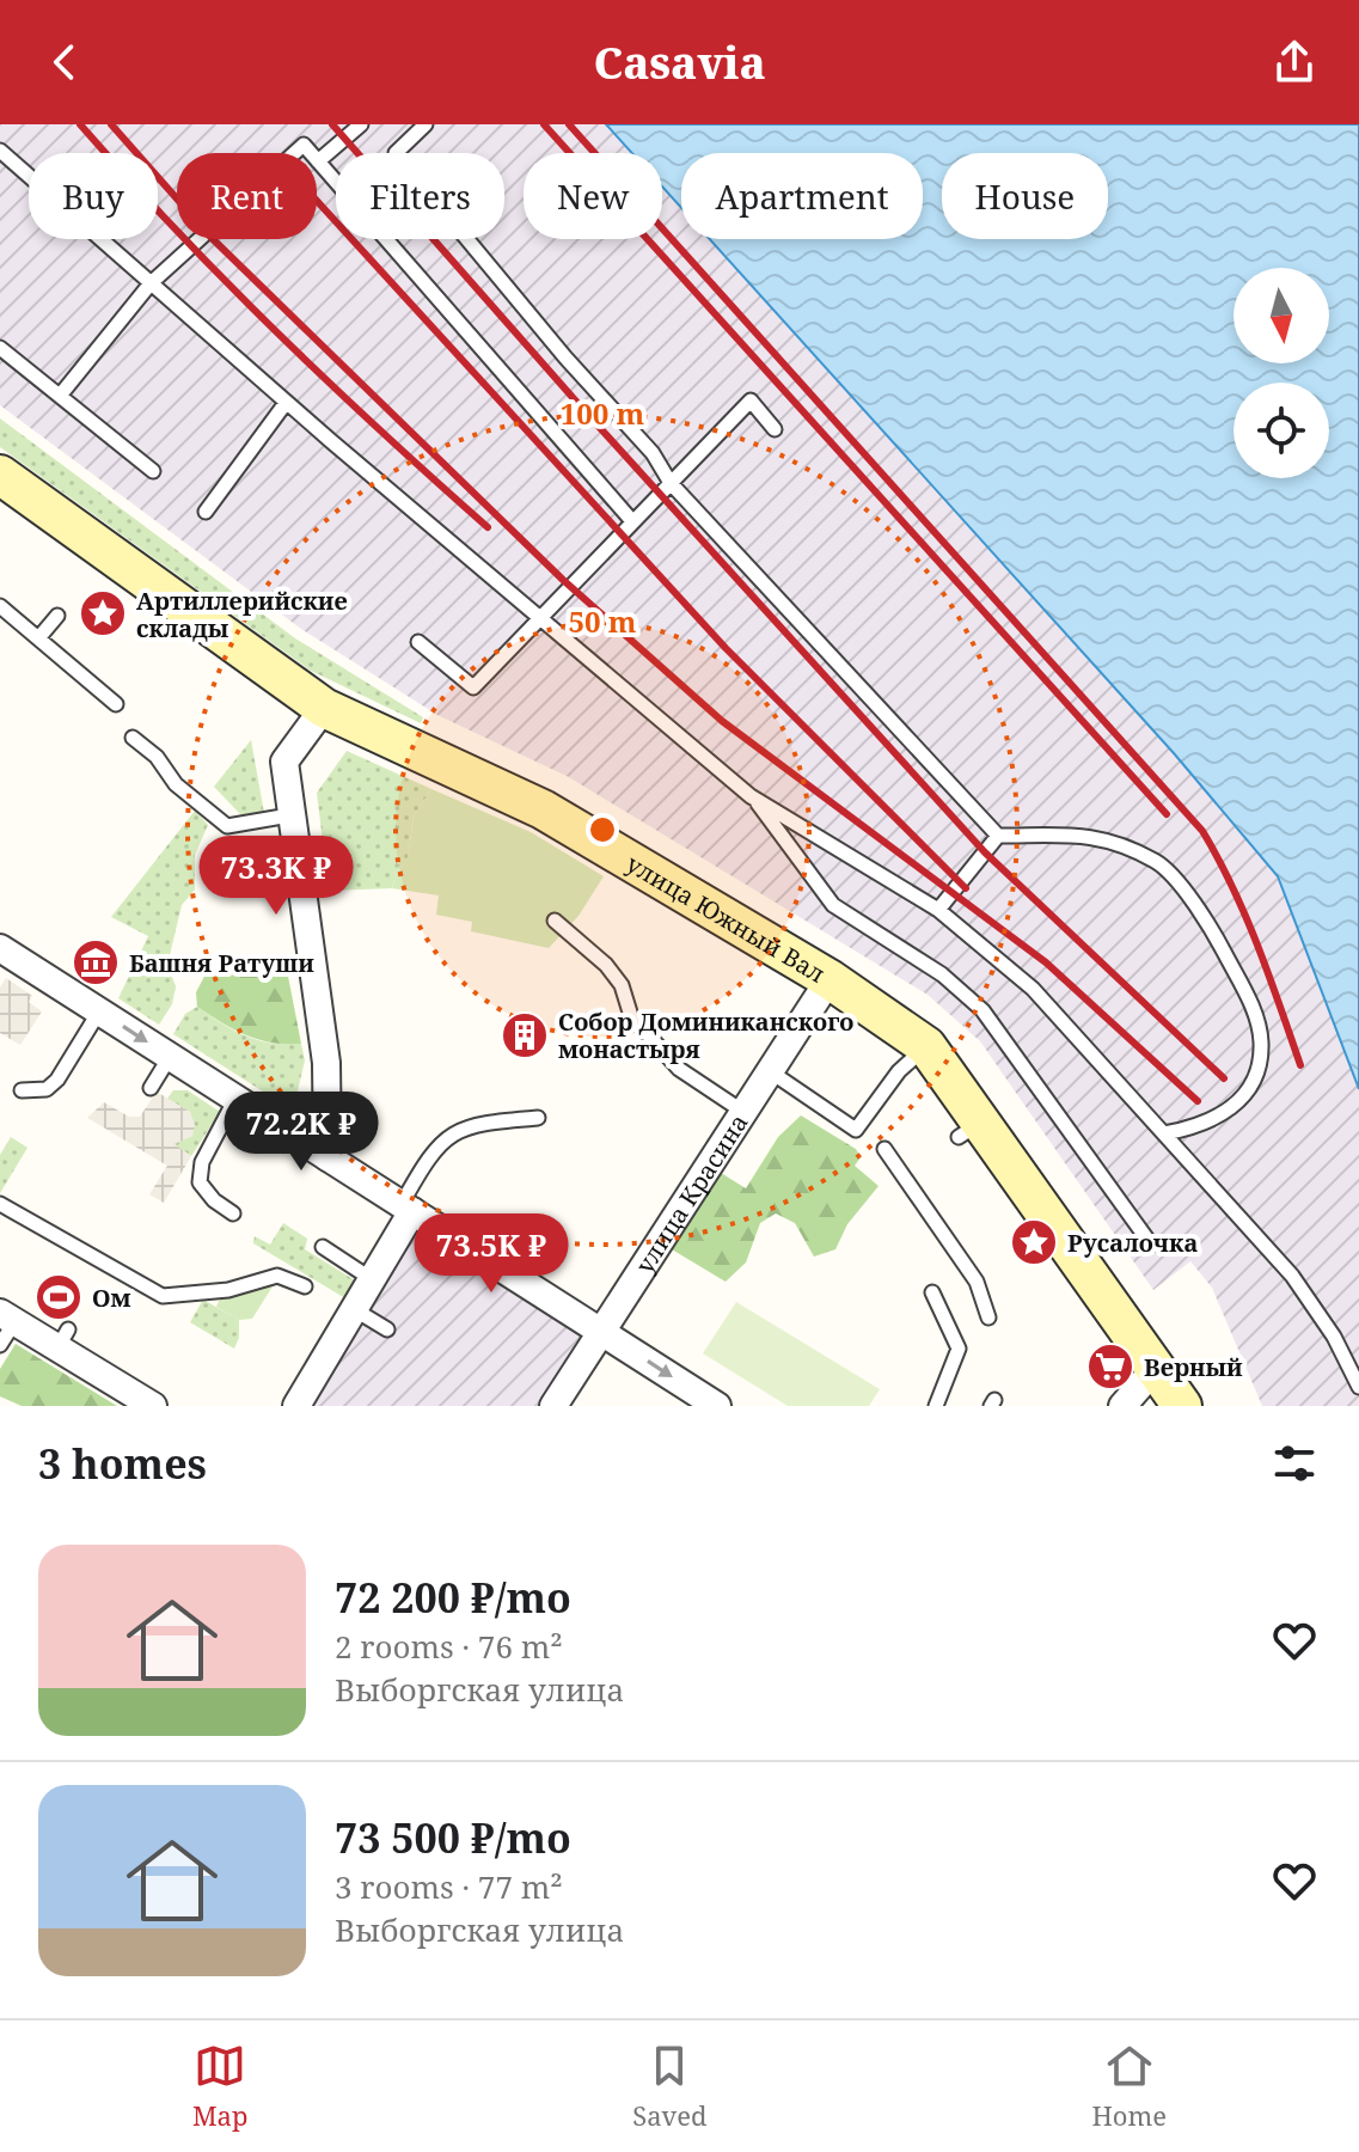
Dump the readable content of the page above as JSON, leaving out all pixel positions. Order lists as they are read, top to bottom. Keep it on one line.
{"streets":{"street":["улица Южный Вал","улица Красина"]},"crossings":[["улица Южный Вал","улица Красина"]],"places":{"place":["Артиллерийские склады","Русалочка"],"museum":["Башня Ратуши"],"building":["Собор Доминиканского монастыря"],"sports":["Ом"],"supermarket":["Верный"]},"north":"bottom","page":{"header":"Casavia","chip":["Buy","Rent","Filters","New","Apartment","House"],"price":["73.3K ₽","72.2K ₽","73.5K ₽"],"heading":"3 homes","list":[{"name":"72 200 ₽/mo","note":"2 rooms · 76 m² · Выборгская улица"},{"name":"73 500 ₽/mo","note":"3 rooms · 77 m² · Выборгская улица"}],"tabs":["Map","Saved","Home"]},"rings":["100 m","50 m"]}
